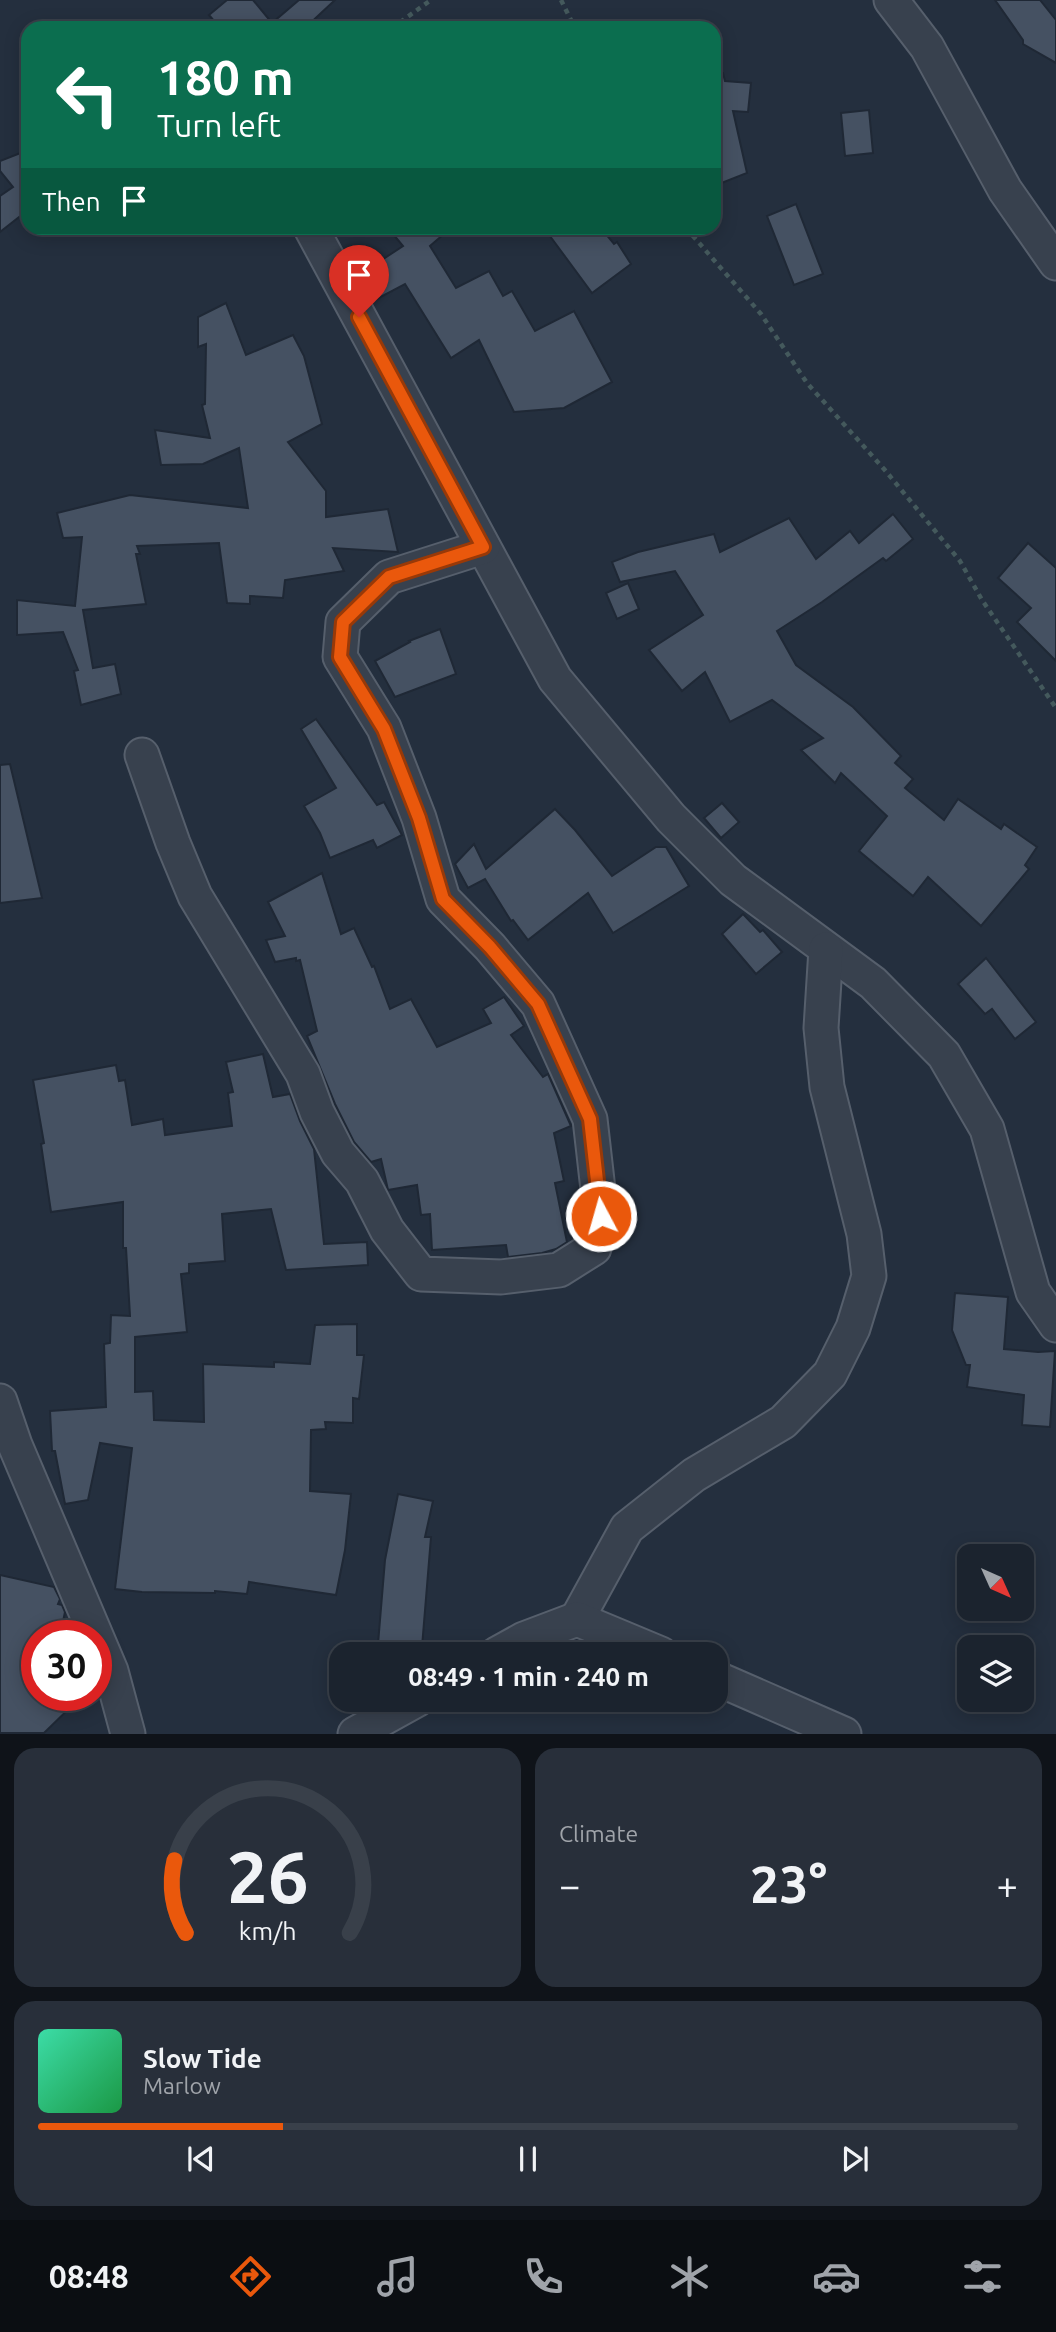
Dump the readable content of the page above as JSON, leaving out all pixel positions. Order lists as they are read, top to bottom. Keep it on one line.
{"north":"bottom right","page":{"turn":["180 m","Turn left"],"then":"Then","limit":"30","trip":"08:49 · 1 min · 240 m","tile":"Climate","heat":["−","23°","+"],"song":["Slow Tide","Marlow"],"tabs":"08:48","gauge":["26","km/h"]}}
